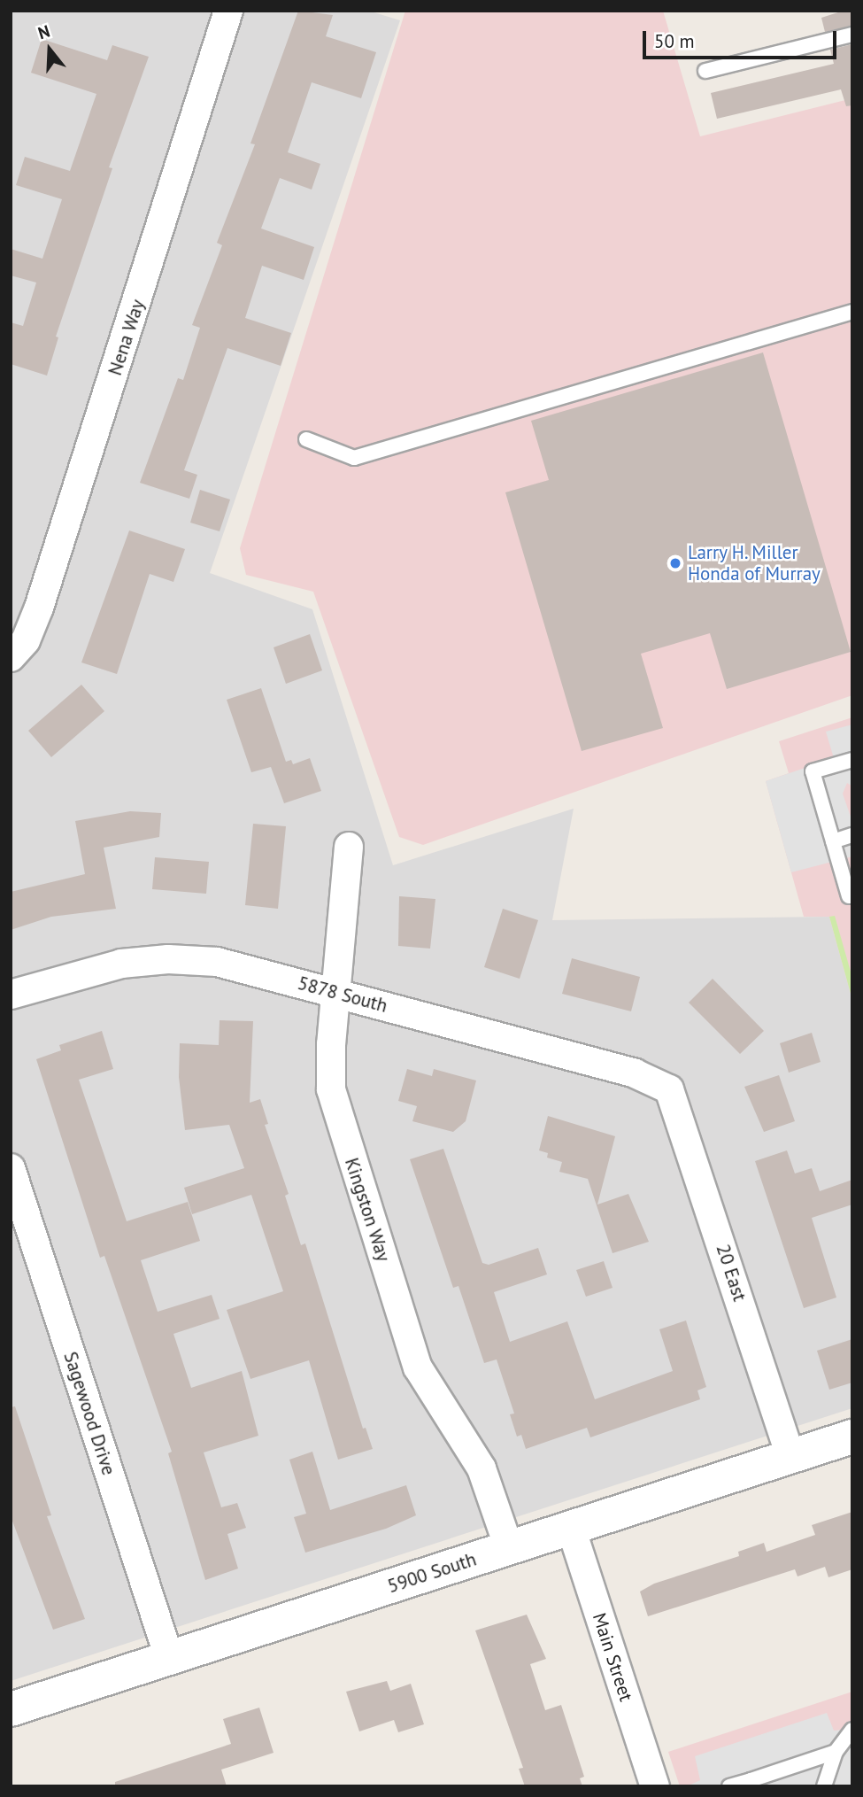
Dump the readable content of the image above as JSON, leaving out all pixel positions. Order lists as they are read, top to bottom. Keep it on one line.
{"streets":{"street":["Nena Way","5878 South","Kingston Way","20 East","Sagewood Drive","5900 South","Main Street"]},"crossings":[["5878 South","Kingston Way"],["5878 South","20 East"],["Kingston Way","5900 South"],["20 East","5900 South"],["Sagewood Drive","5900 South"],["5900 South","Main Street"]],"places":["Larry H. Miller Honda of Murray"],"scale_bar":"50 m","north":"top"}
